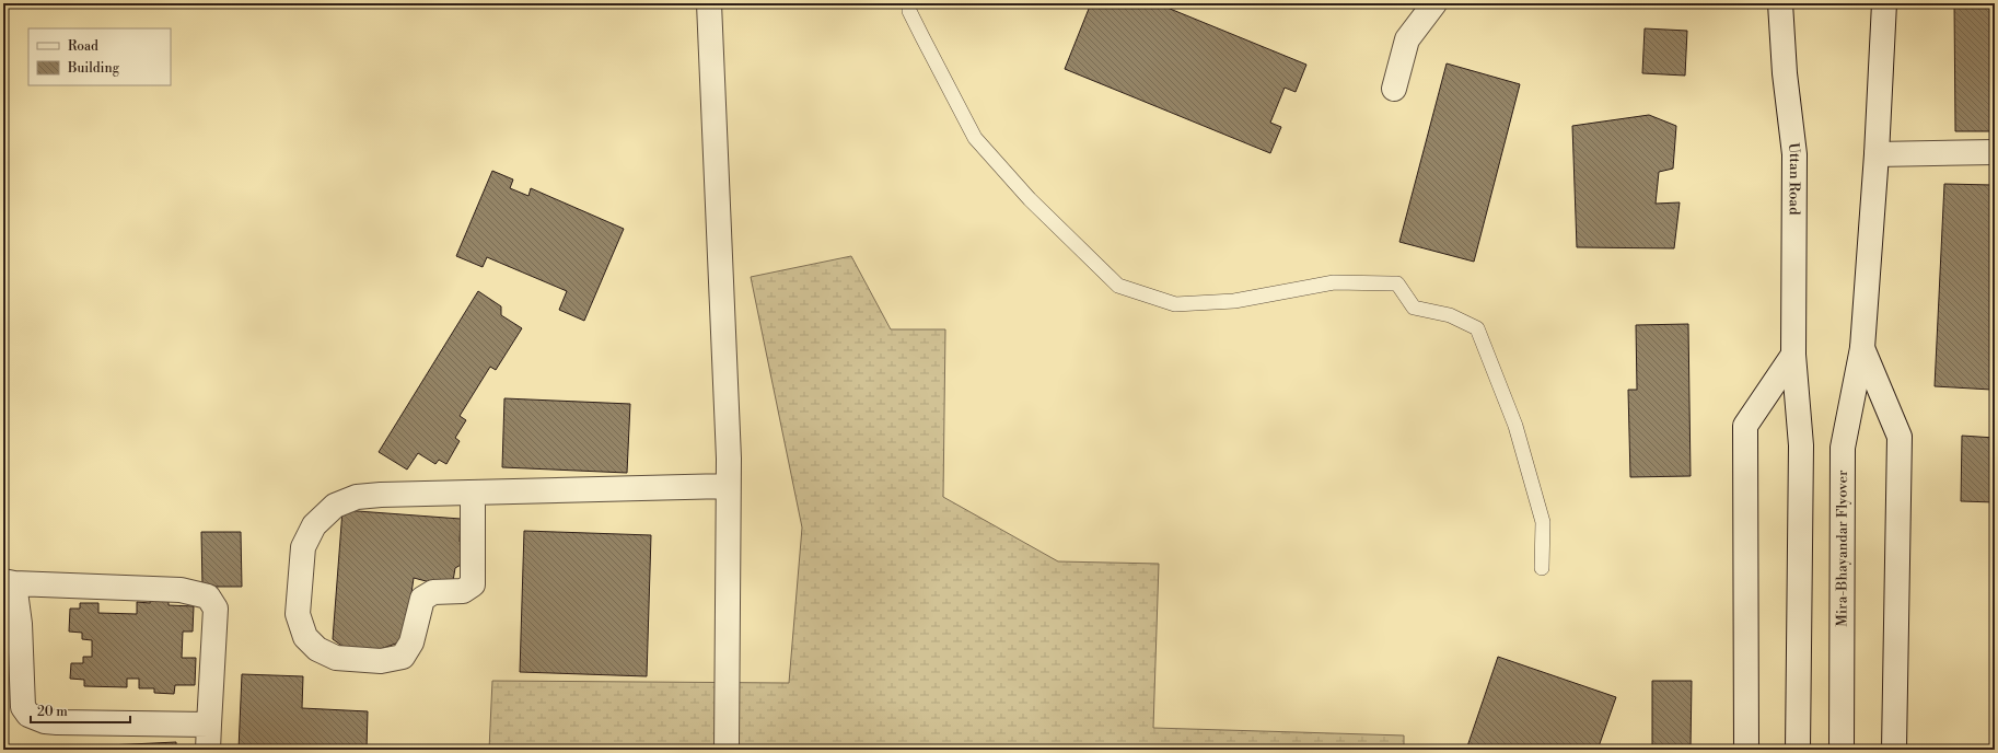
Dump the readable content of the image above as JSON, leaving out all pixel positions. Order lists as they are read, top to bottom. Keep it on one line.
{"streets":{"street":["Uttan Road","Mira-Bhayandar Flyover"]},"legend":["Road","Building"],"scale_bar":"20 m"}
